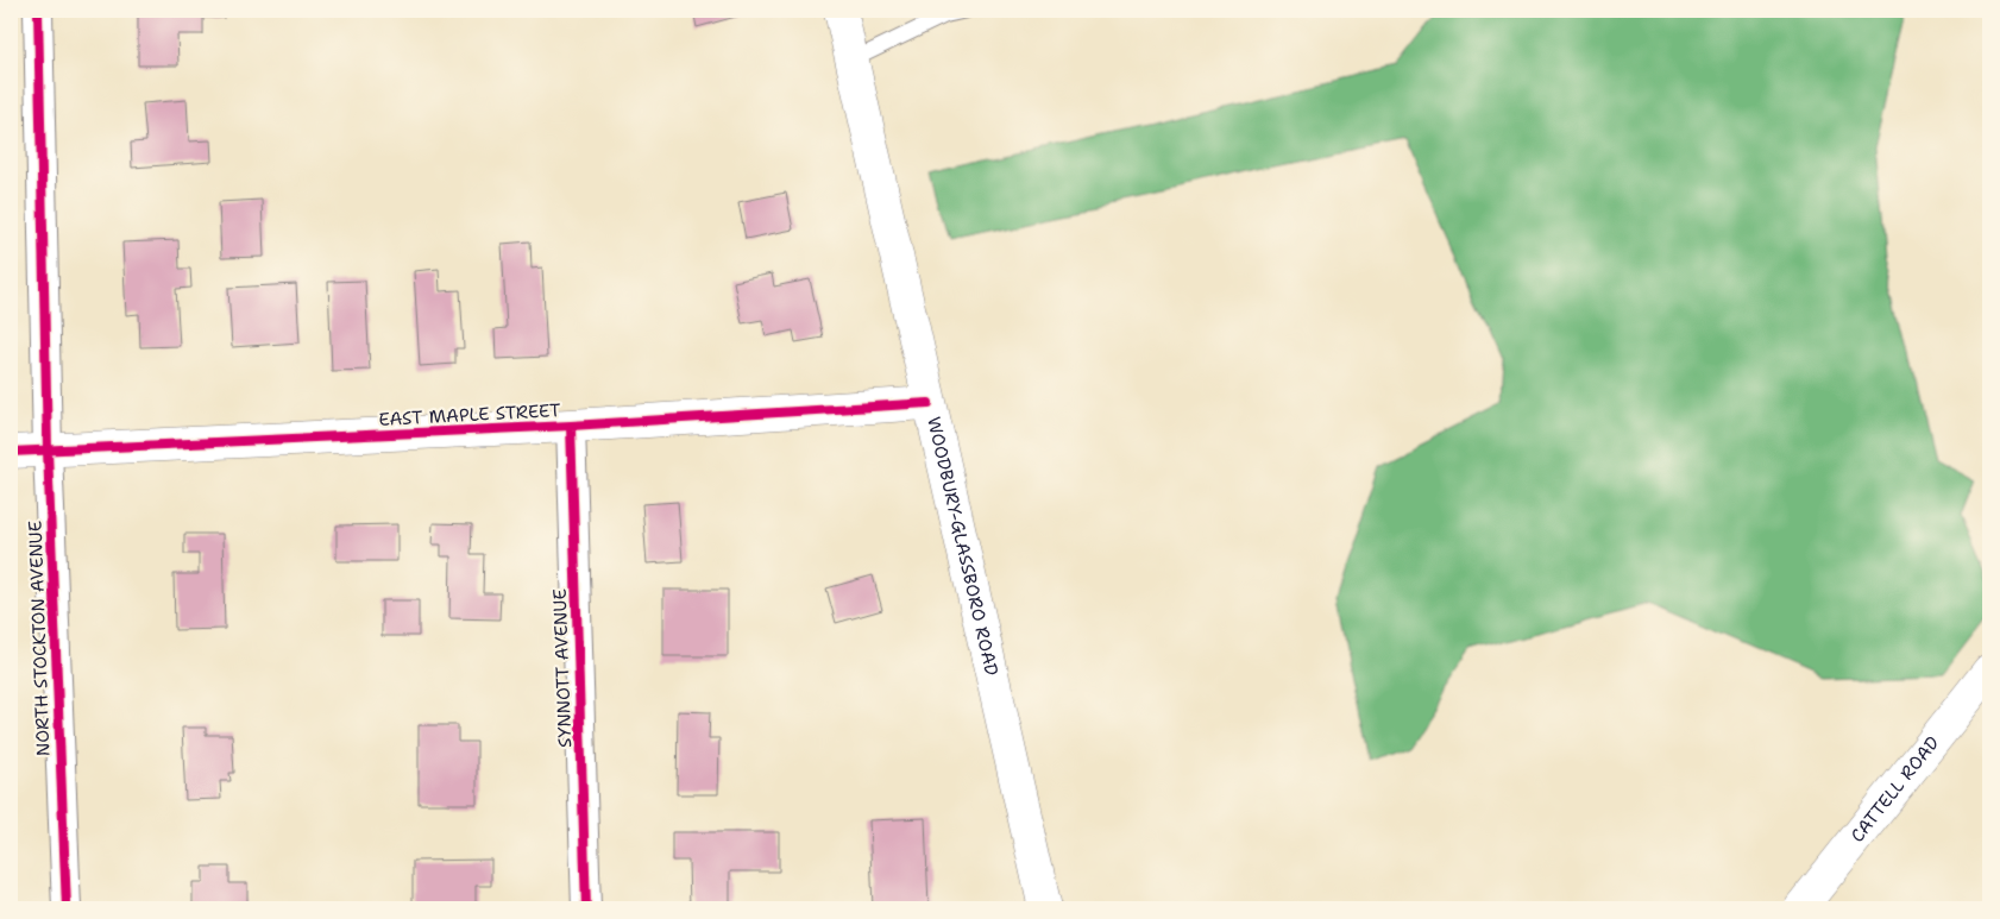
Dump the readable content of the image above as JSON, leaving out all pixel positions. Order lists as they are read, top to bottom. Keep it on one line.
{"streets":{"street":["EAST MAPLE STREET","WOODBURY-GLASSBORO ROAD","NORTH STOCKTON AVENUE","SYNNOTT AVENUE","CATTELL ROAD"]},"crossings":[["EAST MAPLE STREET","WOODBURY-GLASSBORO ROAD"],["EAST MAPLE STREET","NORTH STOCKTON AVENUE"],["EAST MAPLE STREET","SYNNOTT AVENUE"]]}
